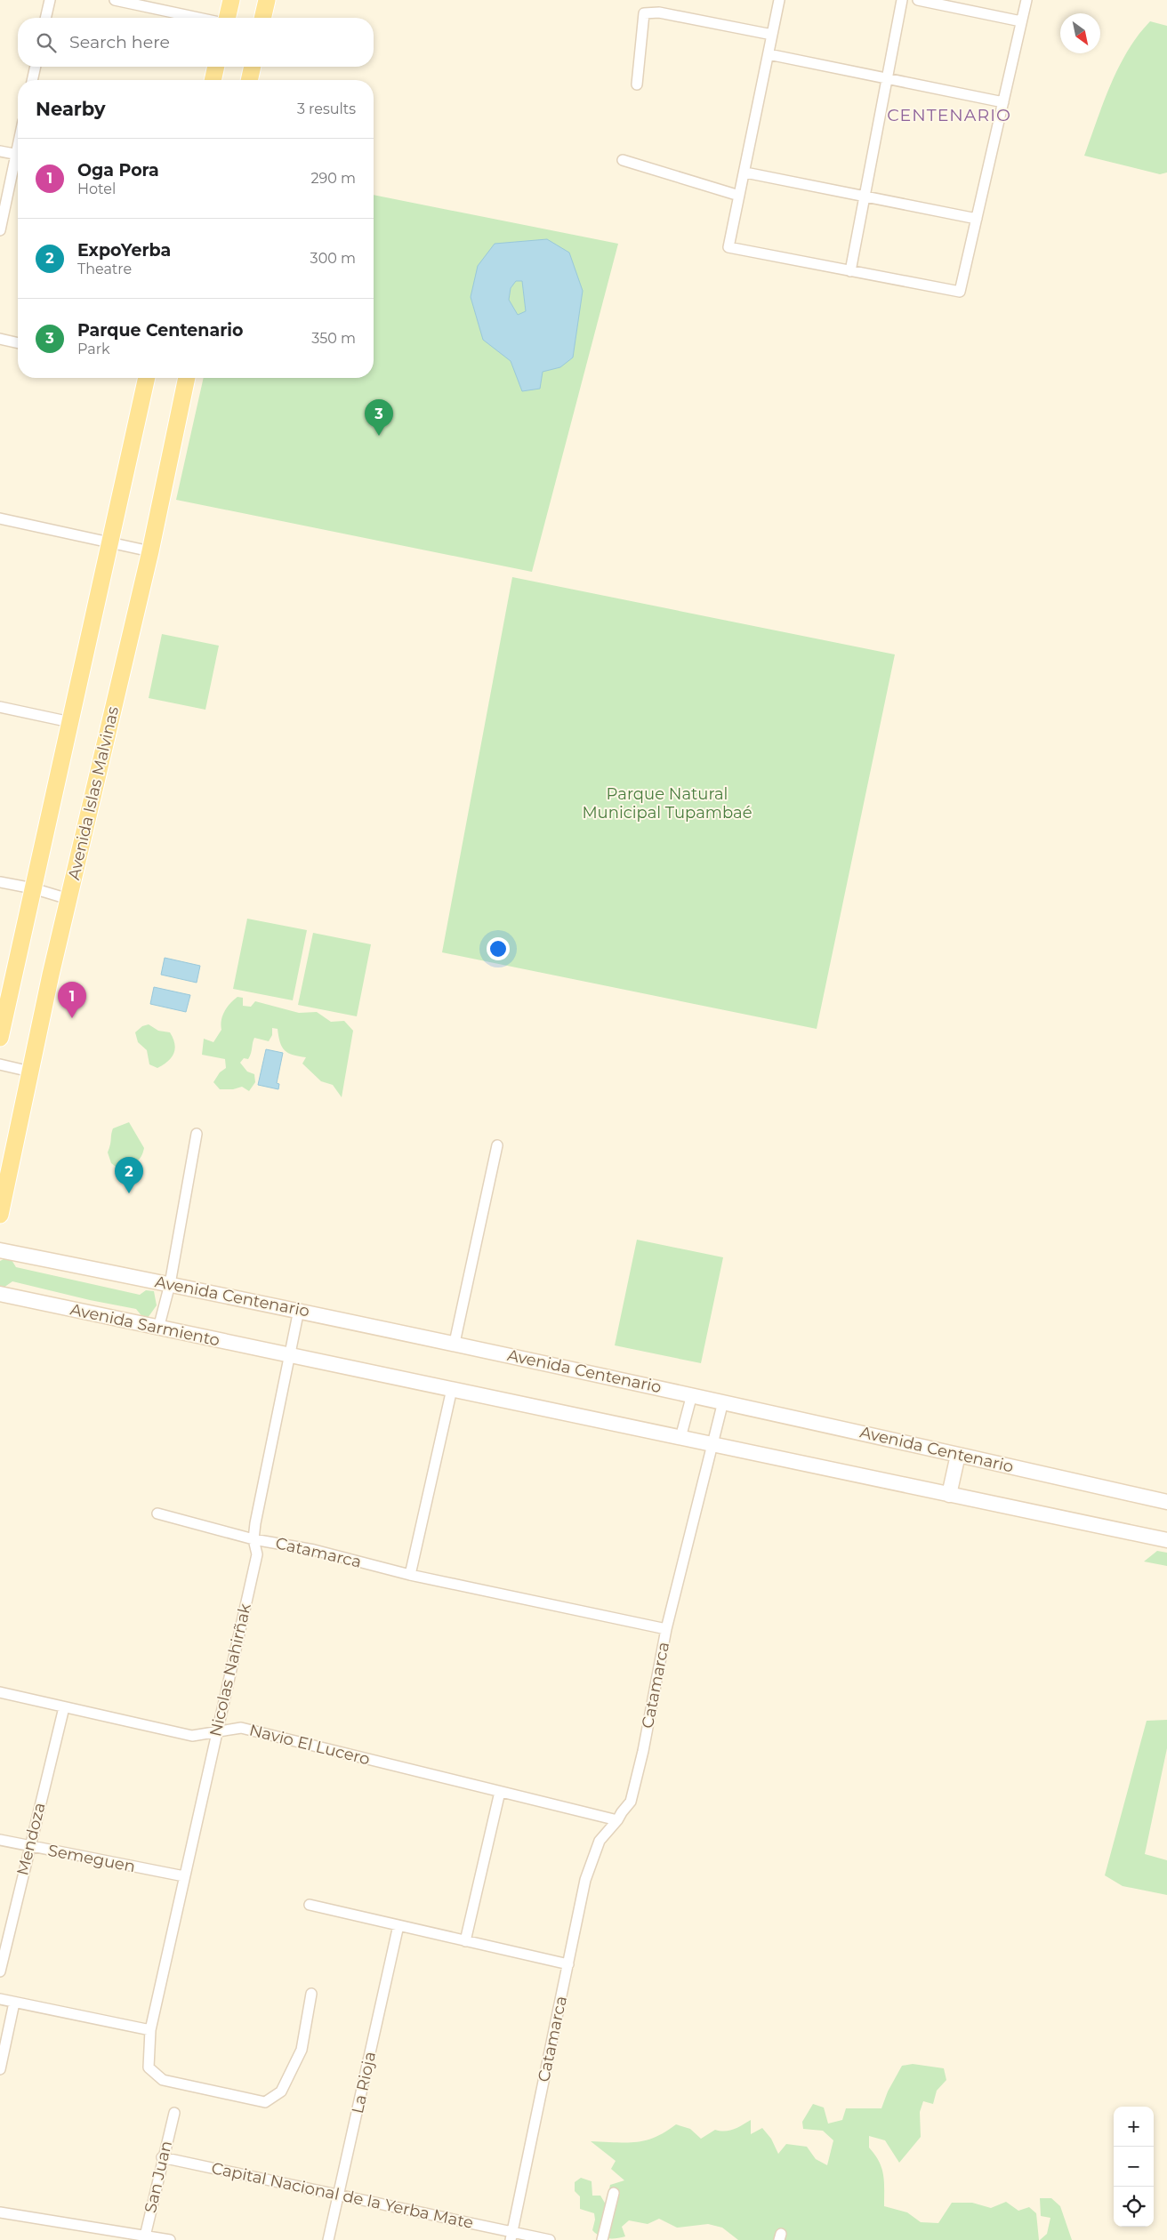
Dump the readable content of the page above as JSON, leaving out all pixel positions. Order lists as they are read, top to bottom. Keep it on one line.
{"streets":{"main road":["Avenida Islas Malvinas","Avenida Centenario","Avenida Sarmiento"],"street":["Catamarca","Nicolas Nahirñak","Navio El Lucero","Mendoza","Semeguen","La Rioja","San Juan","Capital Nacional de la Yerba Mate"]},"crossings":[["Avenida Centenario","Nicolas Nahirñak"],["Avenida Sarmiento","Nicolas Nahirñak"],["Catamarca","Nicolas Nahirñak"],["Catamarca","Navio El Lucero"],["Catamarca","Capital Nacional de la Yerba Mate"],["Nicolas Nahirñak","Navio El Lucero"],["Nicolas Nahirñak","Semeguen"],["Navio El Lucero","Mendoza"],["Mendoza","Semeguen"],["La Rioja","Capital Nacional de la Yerba Mate"],["San Juan","Capital Nacional de la Yerba Mate"]],"districts":["CENTENARIO"],"parks":["Parque Natural Municipal Tupambaé"],"north":"bottom right","page":{"search":"Search here","heading":["Nearby","3 results"],"list":[{"mark":"1","name":"Oga Pora","note":"Hotel","value":"290 m"},{"mark":"2","name":"ExpoYerba","note":"Theatre","value":"300 m"},{"mark":"3","name":"Parque Centenario","note":"Park","value":"350 m"}],"pins":["3","1","2"],"map_buttons":["+","−"]}}
